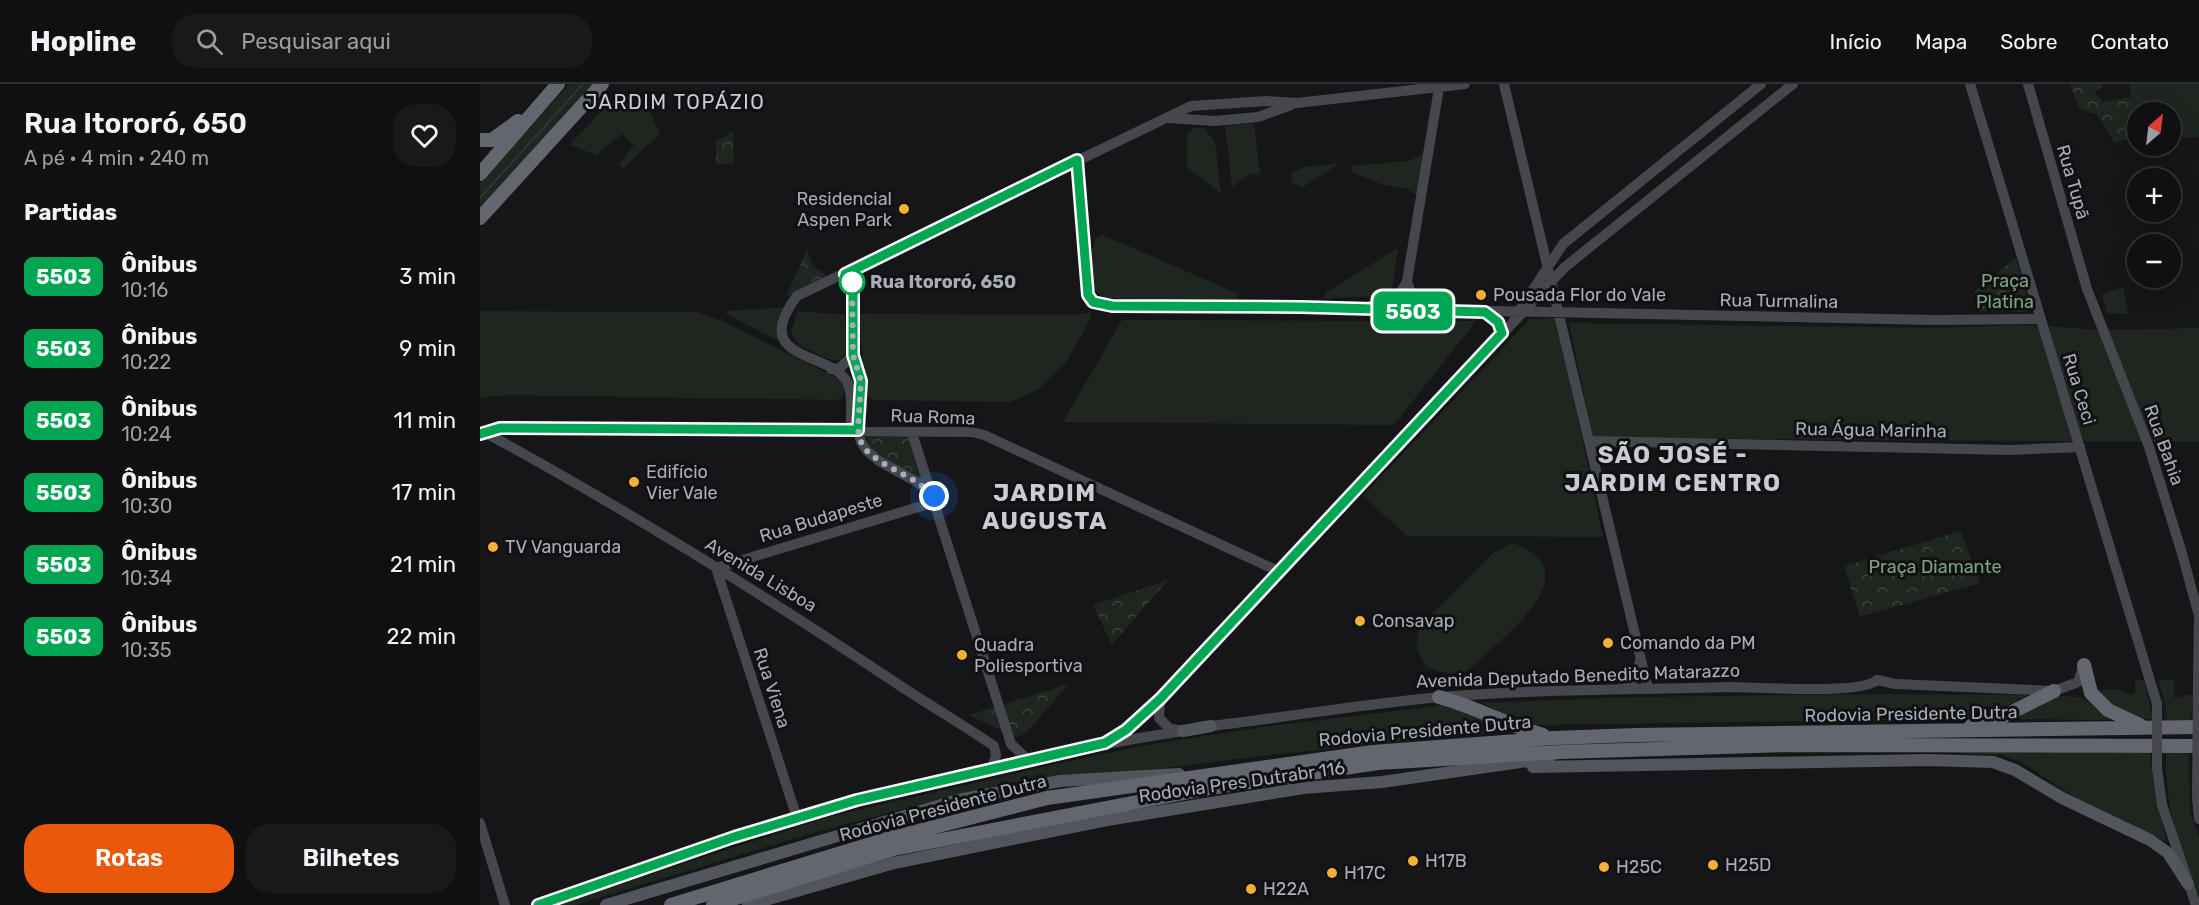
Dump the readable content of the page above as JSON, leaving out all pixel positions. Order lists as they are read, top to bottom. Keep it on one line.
{"streets":{"highway":["Rodovia Presidente Dutra"],"main road":["Rua Tupã","Rua Turmalina","Rua Ceci","Rua Roma","Rua Água Marinha","Rua Bahia","Rua Budapeste","Avenida Lisboa","Avenida Deputado Benedito Matarazzo","Rua Viena","Rodovia Pres Dutrabr 116"]},"crossings":[["Rua Tupã","Rua Bahia"],["Rua Turmalina","Rua Ceci"],["Rua Ceci","Rua Água Marinha"],["Rua Roma","Avenida Lisboa"],["Rua Budapeste","Avenida Lisboa"],["Rua Budapeste","Rua Viena"],["Avenida Lisboa","Avenida Deputado Benedito Matarazzo"],["Avenida Lisboa","Rua Viena"],["Avenida Deputado Benedito Matarazzo","Rua Viena"],["Rodovia Presidente Dutra","Rodovia Pres Dutrabr 116"]],"districts":["JARDIM TOPÁZIO","SÃO JOSÉ - JARDIM CENTRO","JARDIM AUGUSTA"],"parks":["Praça Platina","Praça Diamante"],"places":["Residencial Aspen Park","Rua Itororó, 650","Pousada Flor do Vale","Edifício Vier Vale","TV Vanguarda","Consavap","Comando da PM","Quadra Poliesportiva","H17B","H25D","H25C","H17C","H22A"],"lines":["bus line 5503"],"north":"top right","page":{"header":"Hopline","search":"Pesquisar aqui","nav":["Início","Mapa","Sobre","Contato"],"heading":[["Rua Itororó, 650","A pé · 4 min · 240 m"],"Partidas"],"on_map":"5503","map_buttons":["+","−"],"list":[{"mark":"5503","name":"Ônibus","note":"10:16","value":"3 min"},{"mark":"5503","name":"Ônibus","note":"10:22","value":"9 min"},{"mark":"5503","name":"Ônibus","note":"10:24","value":"11 min"},{"mark":"5503","name":"Ônibus","note":"10:30","value":"17 min"},{"mark":"5503","name":"Ônibus","note":"10:34","value":"21 min"},{"mark":"5503","name":"Ônibus","note":"10:35","value":"22 min"}],"buttons":["Rotas","Bilhetes"]}}
